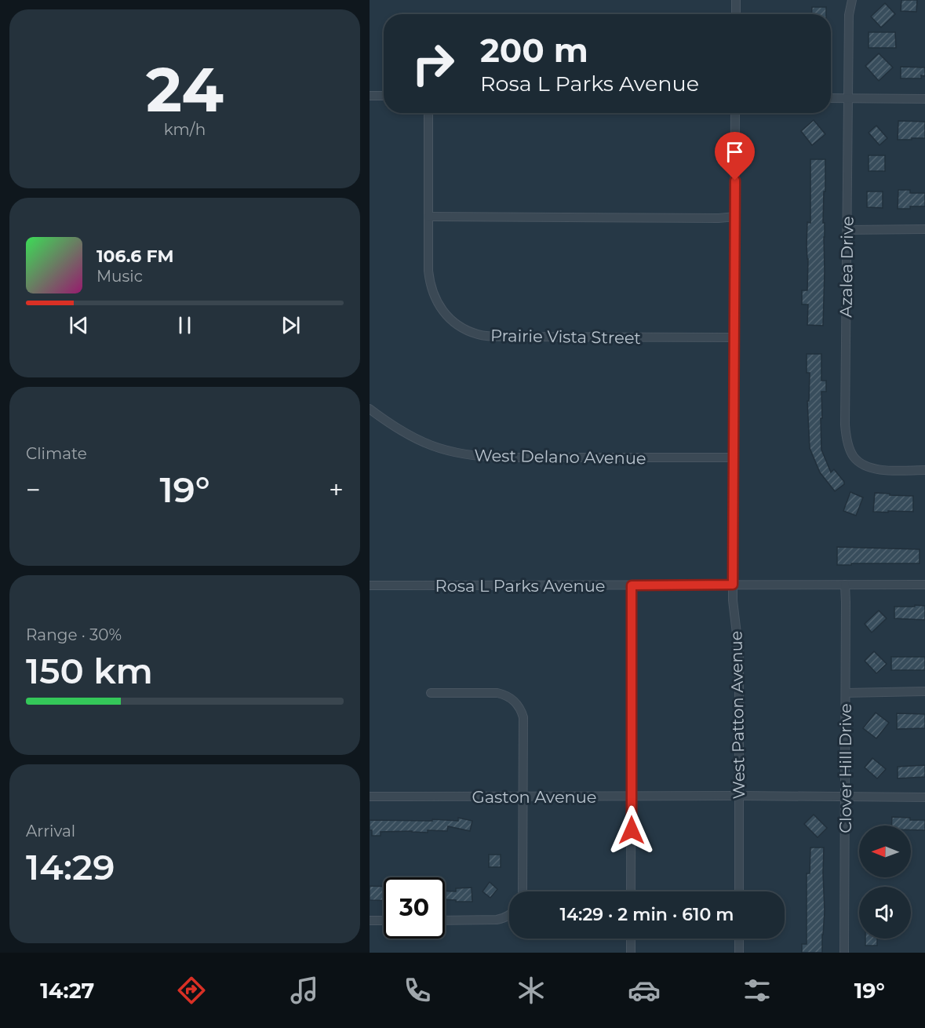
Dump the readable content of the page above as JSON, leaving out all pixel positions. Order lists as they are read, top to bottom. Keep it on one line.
{"streets":{"street":["Azalea Drive","Prairie Vista Street","West Delano Avenue","Rosa L Parks Avenue","West Patton Avenue","Clover Hill Drive","Gaston Avenue"]},"crossings":[["Prairie Vista Street","West Patton Avenue"],["West Delano Avenue","West Patton Avenue"],["Rosa L Parks Avenue","West Patton Avenue"],["Rosa L Parks Avenue","Clover Hill Drive"],["West Patton Avenue","Gaston Avenue"],["Clover Hill Drive","Gaston Avenue"]],"north":"left","page":{"tile":[["24","km/h"],"Climate",["Range · 30%","150 km"],["Arrival","14:29"]],"turn":["200 m","Rosa L Parks Avenue"],"song":["106.6 FM","Music"],"heat":["−","19°","+"],"limit":"30","trip":"14:29 · 2 min · 610 m","tabs":["14:27","19°"]}}
